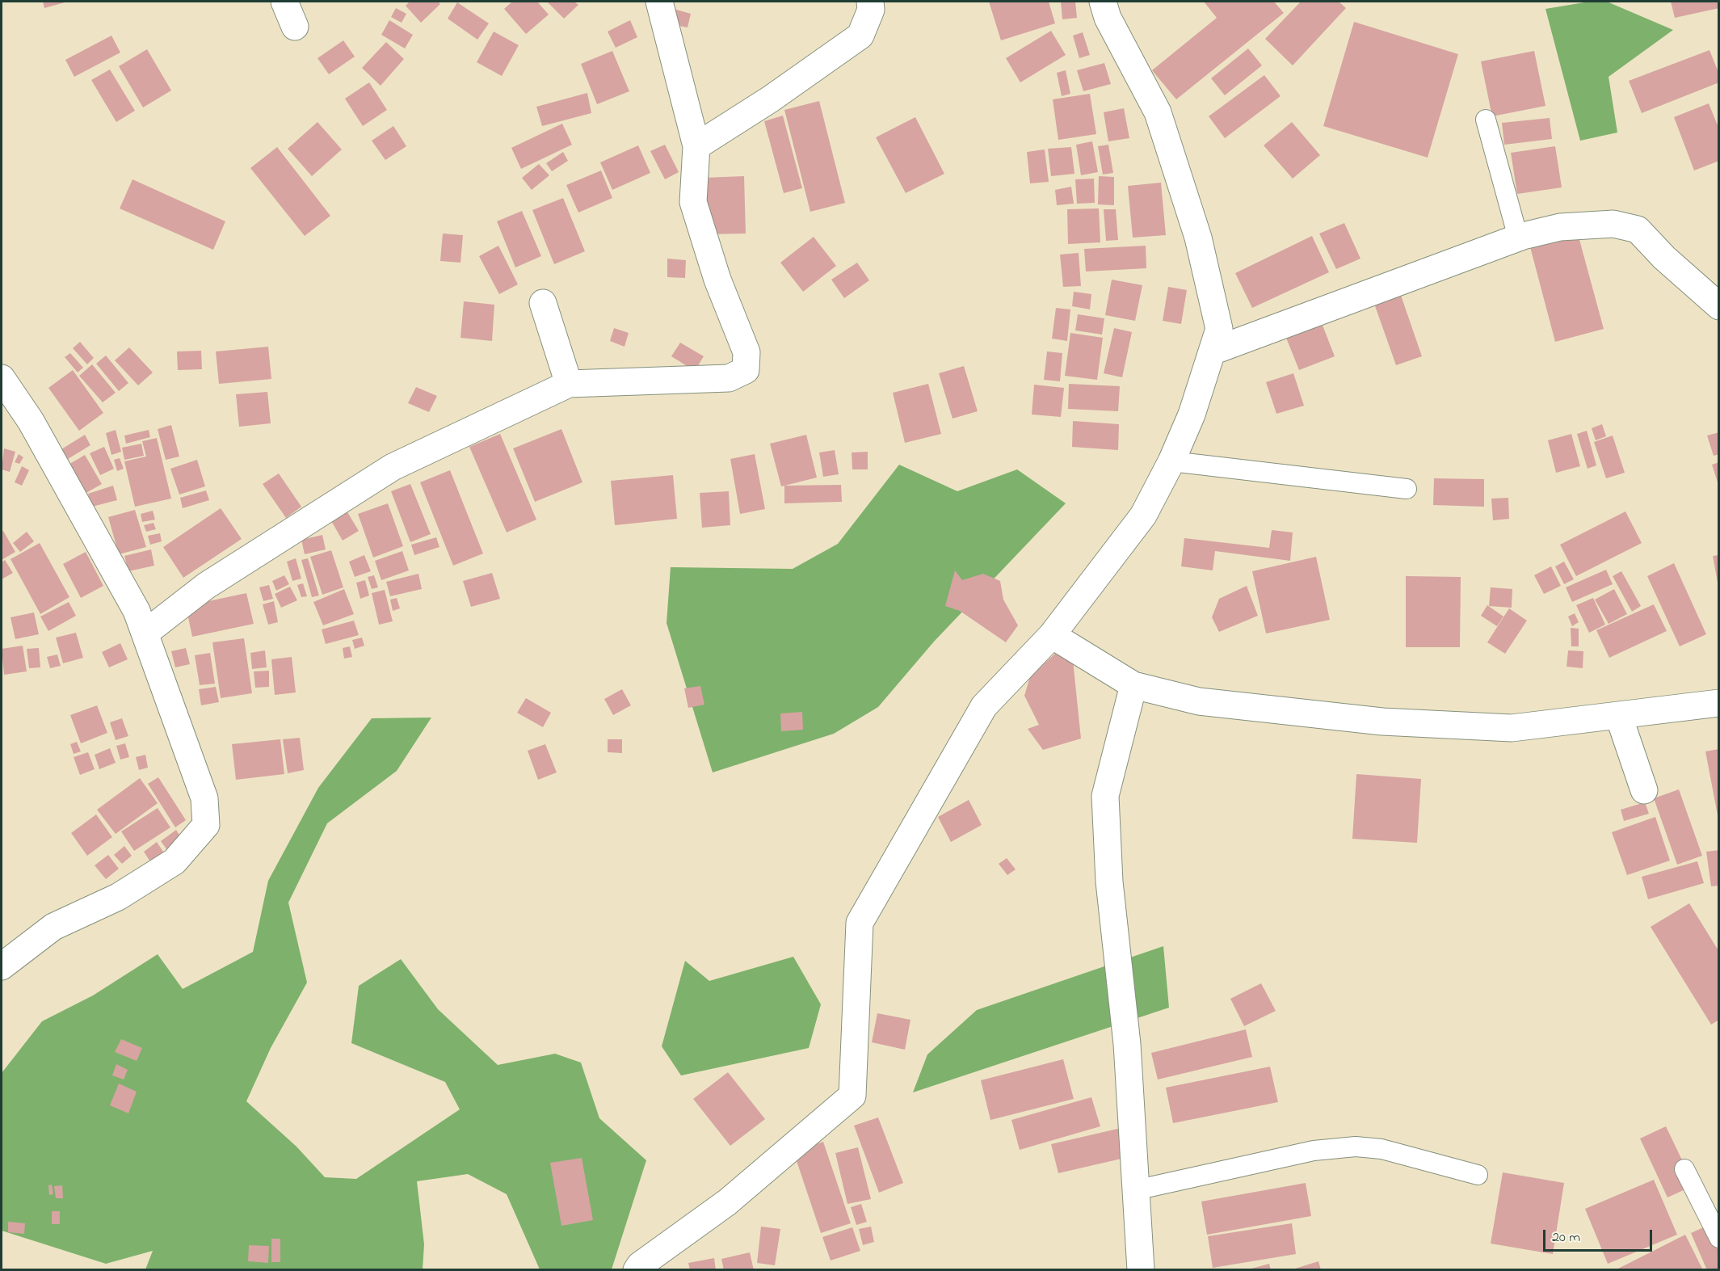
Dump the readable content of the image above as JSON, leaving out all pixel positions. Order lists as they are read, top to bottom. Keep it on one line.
{"scale_bar":"20 m"}
